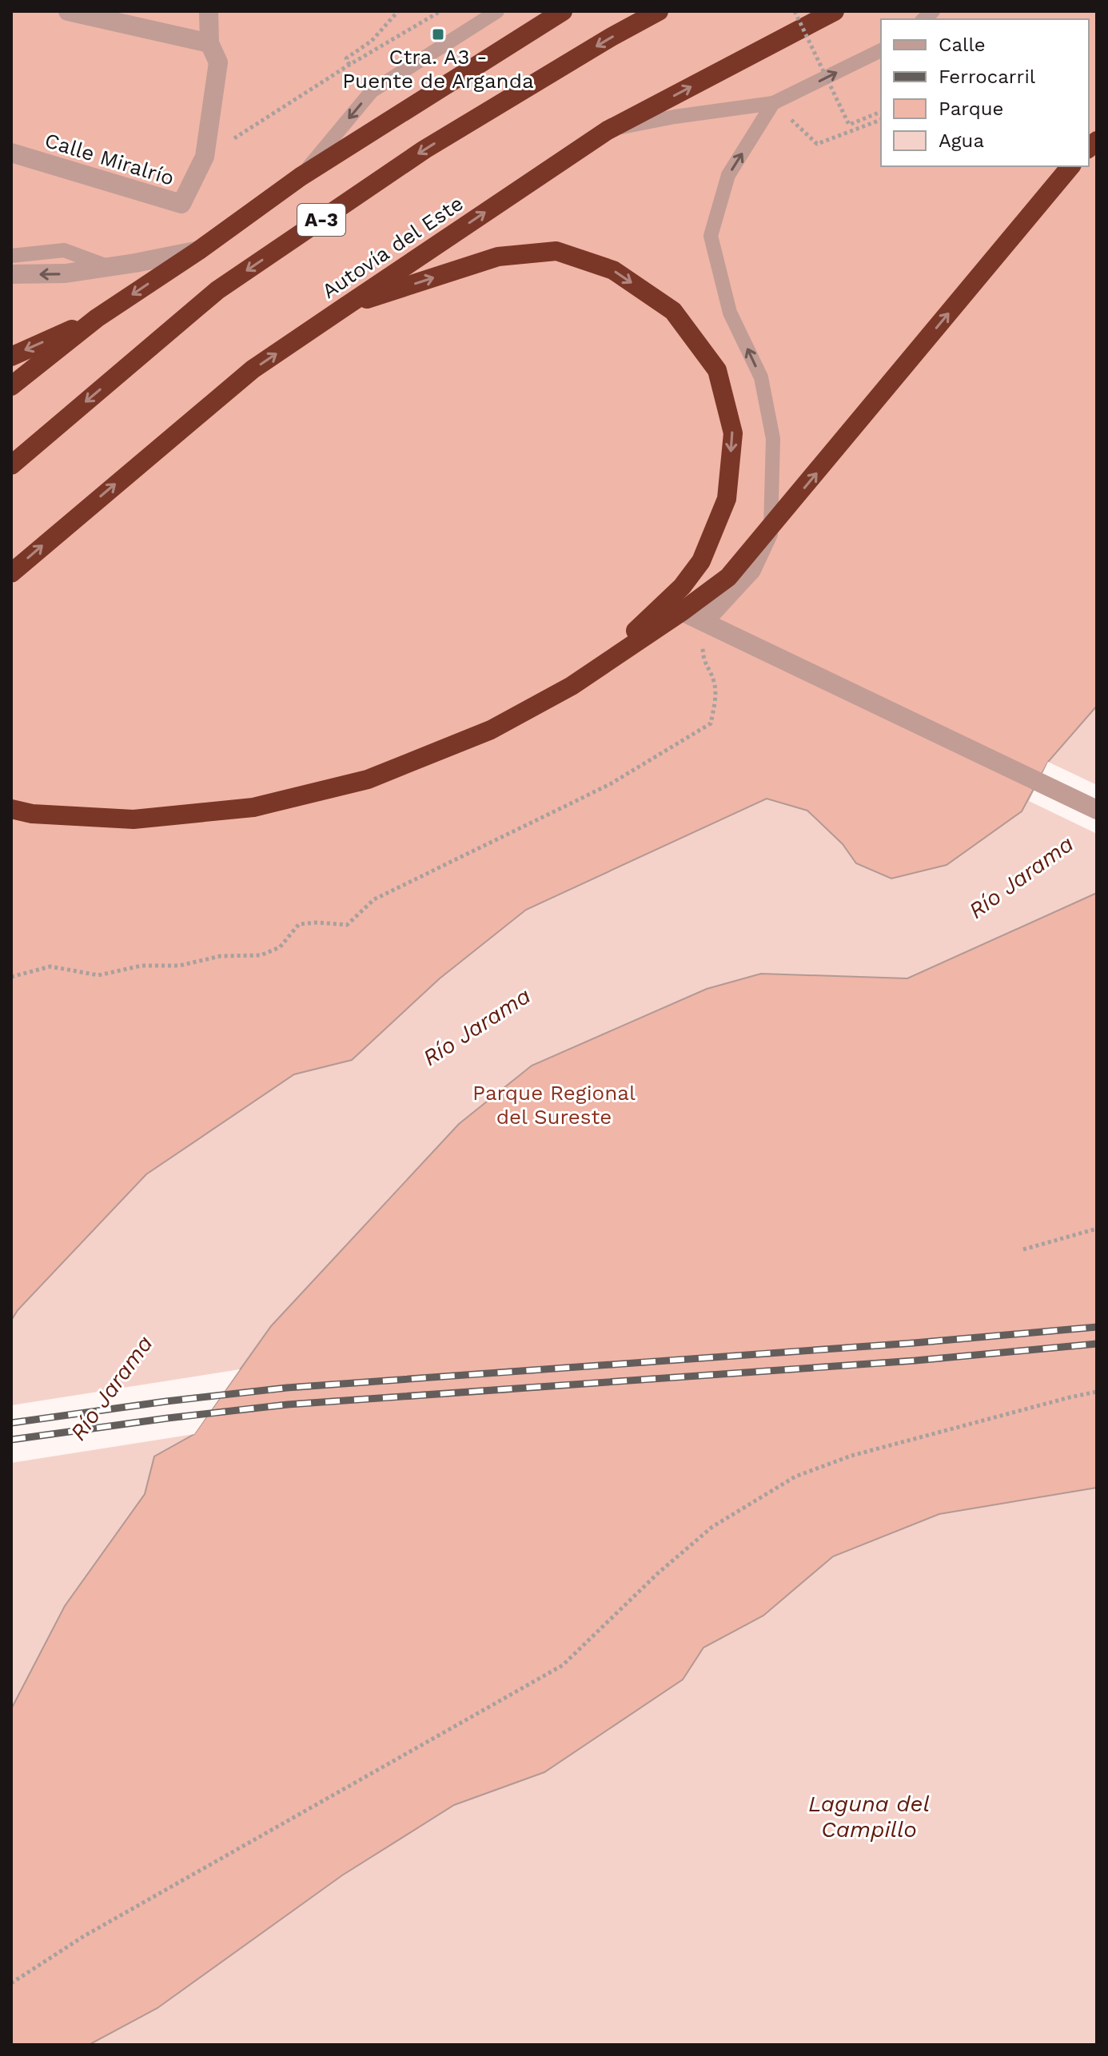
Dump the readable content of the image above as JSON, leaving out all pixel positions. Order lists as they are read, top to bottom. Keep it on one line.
{"streets":{"highway":["A-3","Autovía del Este"],"street":["Calle Miralrío"]},"water":["Río Jarama","Laguna del Campillo"],"parks":["Parque Regional del Sureste"],"places":{"transit":["Ctra. A3 - Puente de Arganda"]},"legend":["Calle","Ferrocarril","Parque","Agua"]}
